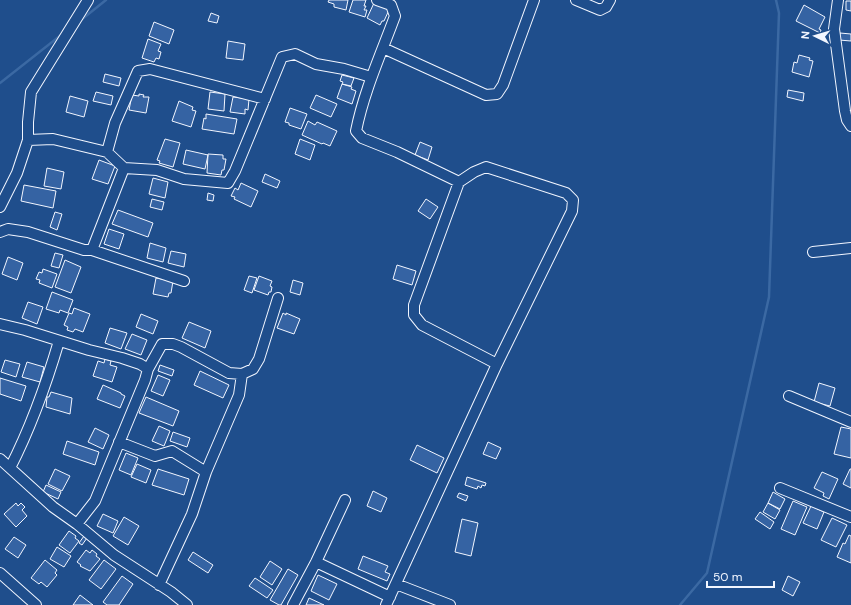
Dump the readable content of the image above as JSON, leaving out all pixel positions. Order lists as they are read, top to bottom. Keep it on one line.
{"scale_bar":"50 m","north":"left"}
